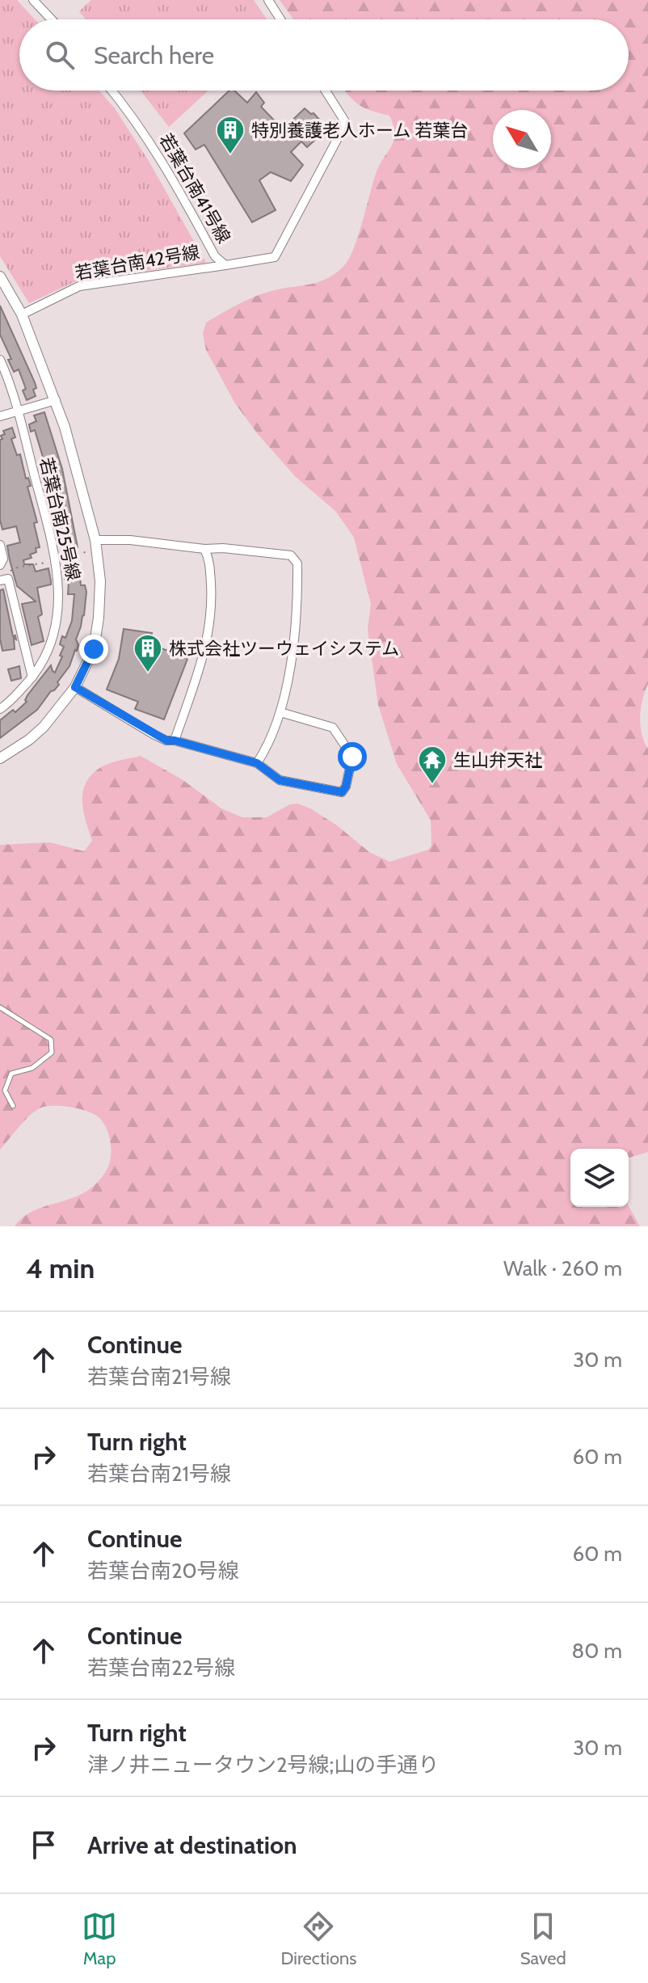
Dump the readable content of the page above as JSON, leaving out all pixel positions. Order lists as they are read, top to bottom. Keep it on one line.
{"streets":{"street":["若葉台南41号線","若葉台南42号線","若葉台南25号線"]},"crossings":[["若葉台南41号線","若葉台南42号線"]],"places":{"building":["特別養護老人ホーム 若葉台","株式会社ツーウェイシステム"],"temple":["生山弁天社"]},"north":"top left","page":{"search":"Search here","heading":["4 min","Walk · 260 m"],"list":[["Continue","若葉台南21号線","30 m"],["Turn right","若葉台南21号線","60 m"],["Continue","若葉台南20号線","60 m"],["Continue","若葉台南22号線","80 m"],["Turn right","津ノ井ニュータウン2号線;山の手通り","30 m"],"Arrive at destination"],"nav":["Map","Directions","Saved"]}}
